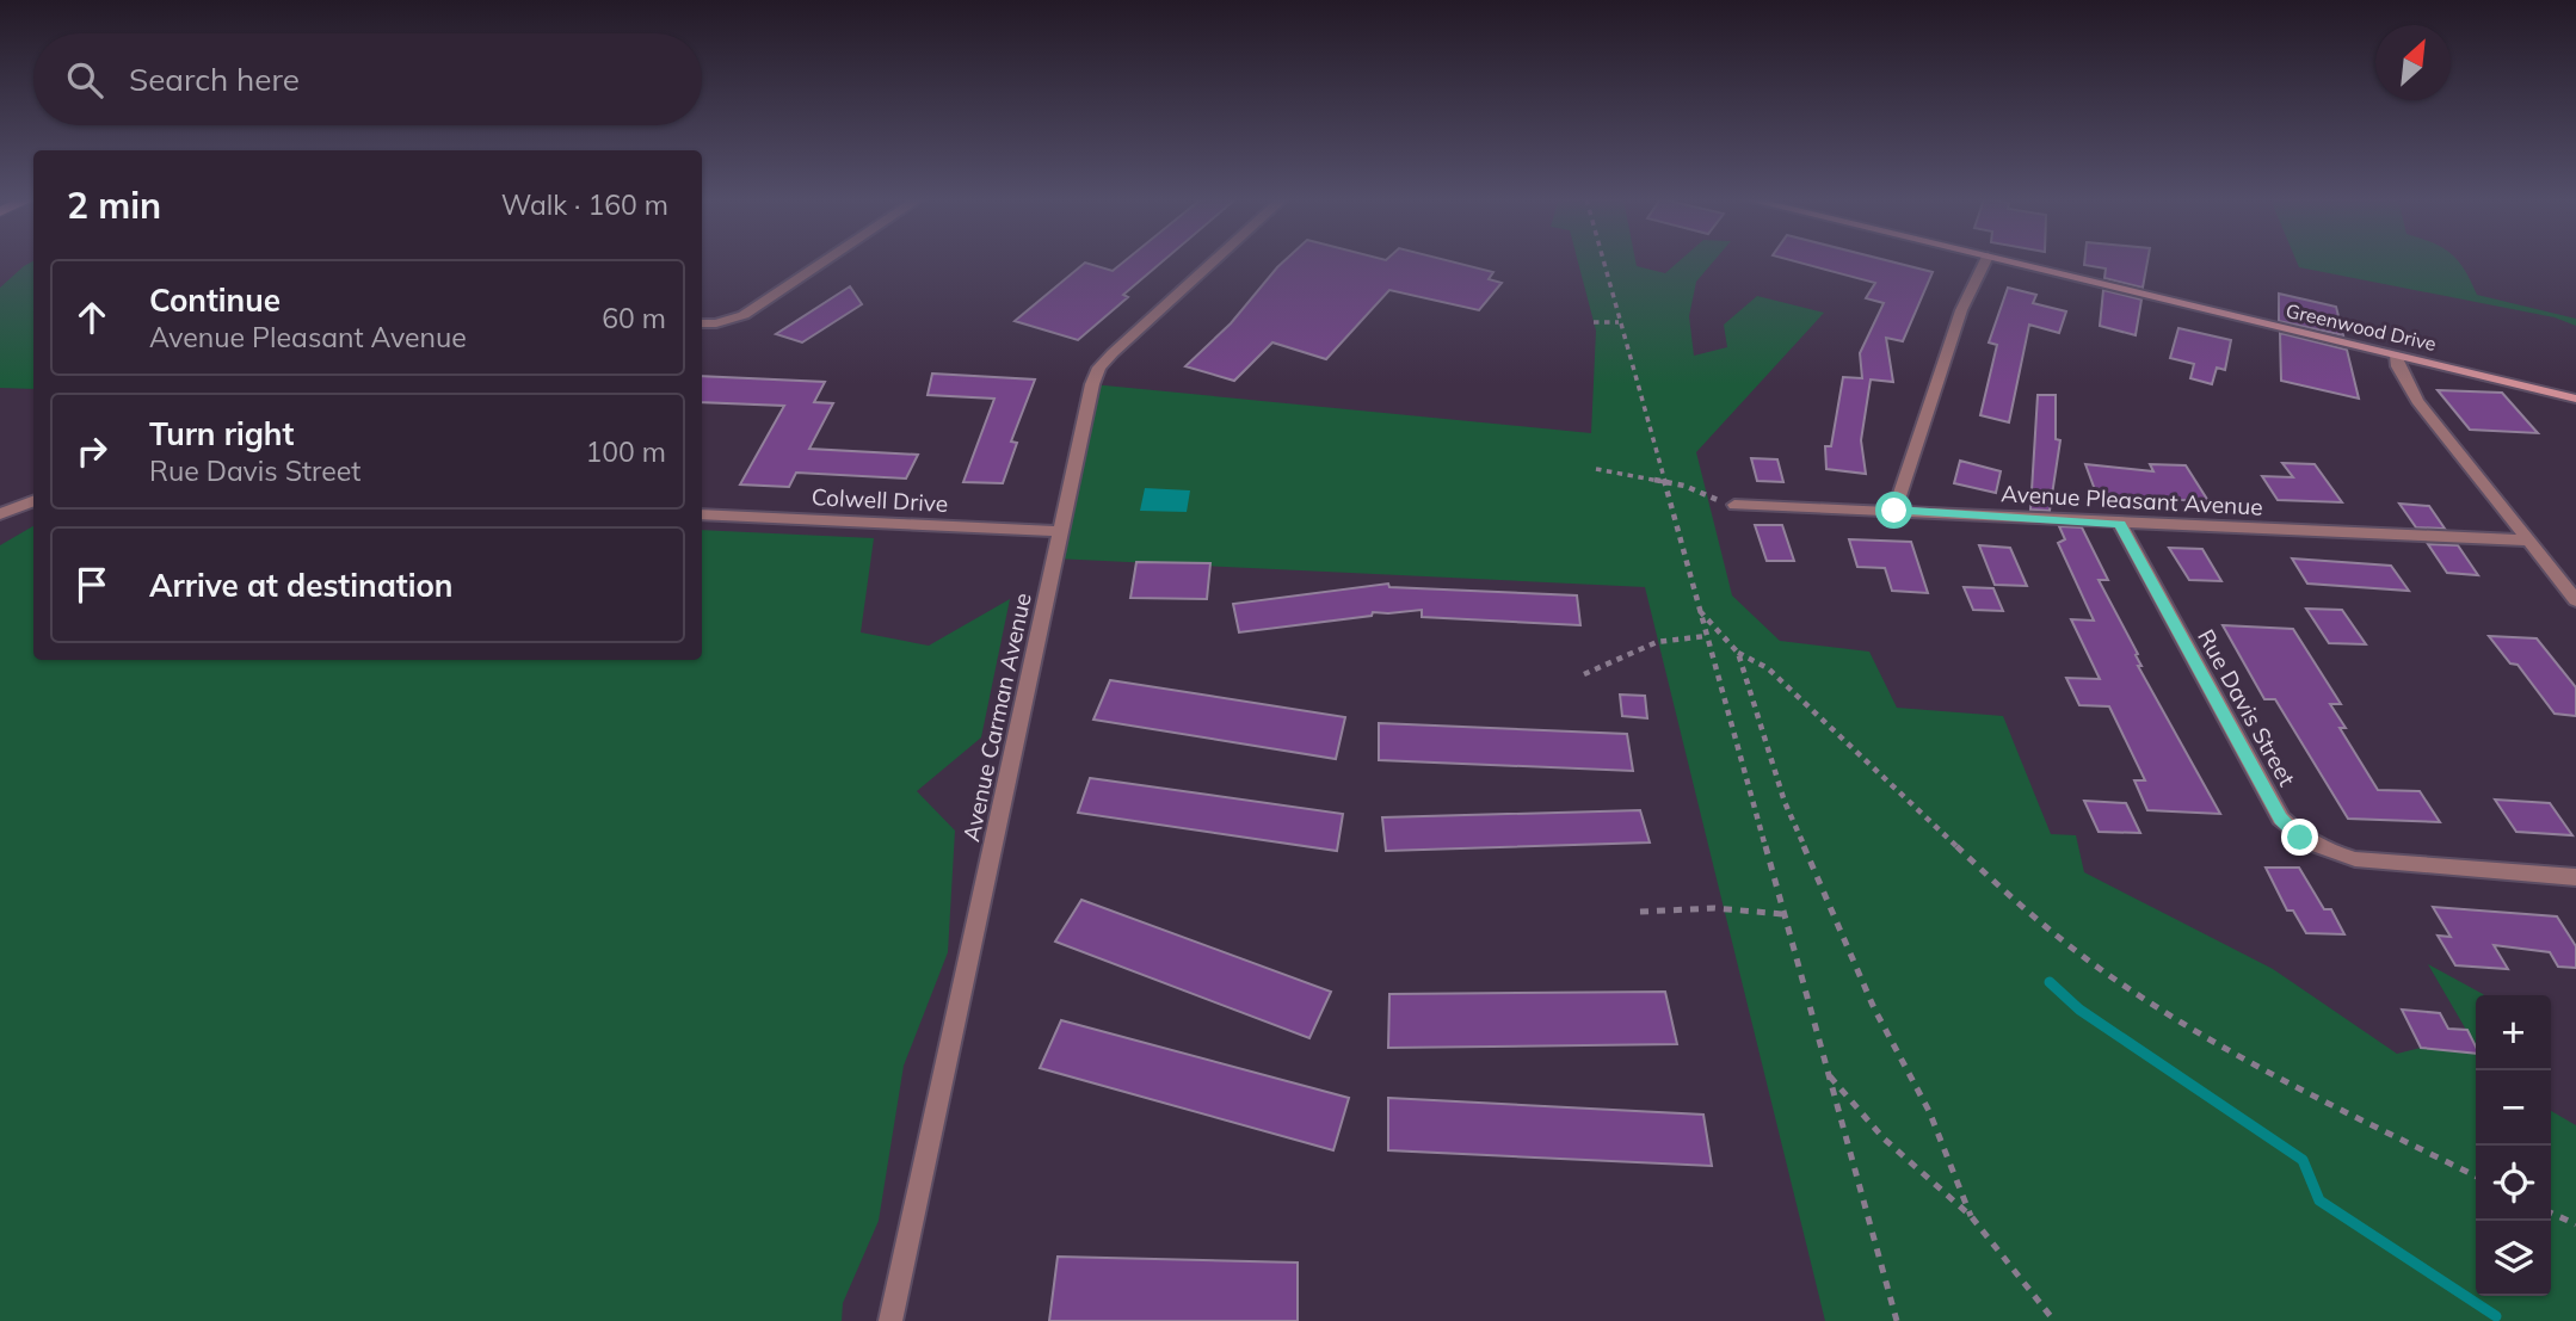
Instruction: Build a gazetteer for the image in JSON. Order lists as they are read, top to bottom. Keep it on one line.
{"streets":{"main road":["Greenwood Drive"],"street":["Colwell Drive","Avenue Pleasant Avenue","Rue Davis Street","Avenue Carman Avenue"]},"crossings":[["Colwell Drive","Avenue Carman Avenue"],["Avenue Pleasant Avenue","Rue Davis Street"]],"north":"top right","page":{"search":"Search here","heading":["2 min","Walk · 160 m"],"list":[["Continue","Avenue Pleasant Avenue","60 m"],["Turn right","Rue Davis Street","100 m"],"Arrive at destination"],"map_buttons":["+","−"]}}
